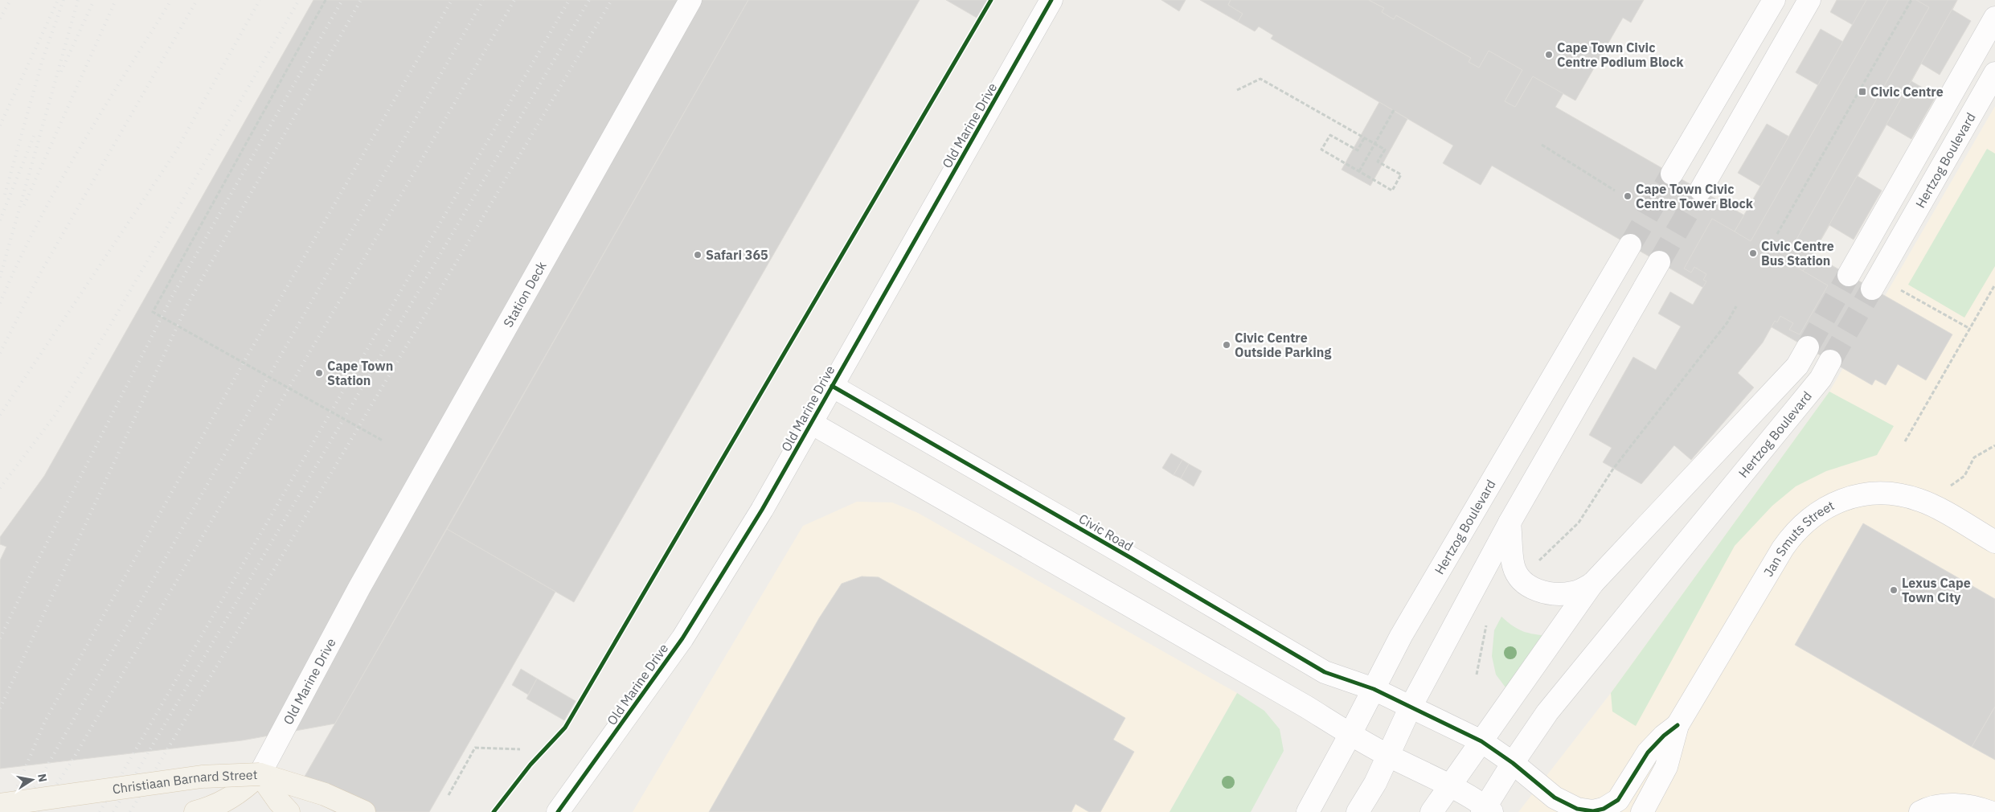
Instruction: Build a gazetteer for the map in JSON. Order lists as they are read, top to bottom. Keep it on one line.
{"streets":{"main road":["Christiaan Barnard Street"],"street":["Old Marine Drive","Hertzog Boulevard","Station Deck","Civic Road","Jan Smuts Street"]},"crossings":[["Old Marine Drive","Station Deck"],["Old Marine Drive","Civic Road"],["Old Marine Drive","Christiaan Barnard Street"],["Hertzog Boulevard","Civic Road"],["Hertzog Boulevard","Jan Smuts Street"],["Civic Road","Jan Smuts Street"]],"places":{"other":["Cape Town Civic Centre Podium Block","Cape Town Civic Centre Tower Block","Civic Centre Bus Station","Safari 365","Civic Centre Outside Parking","Cape Town Station","Lexus Cape Town City"],"transit":["Civic Centre"]},"north":"right"}
